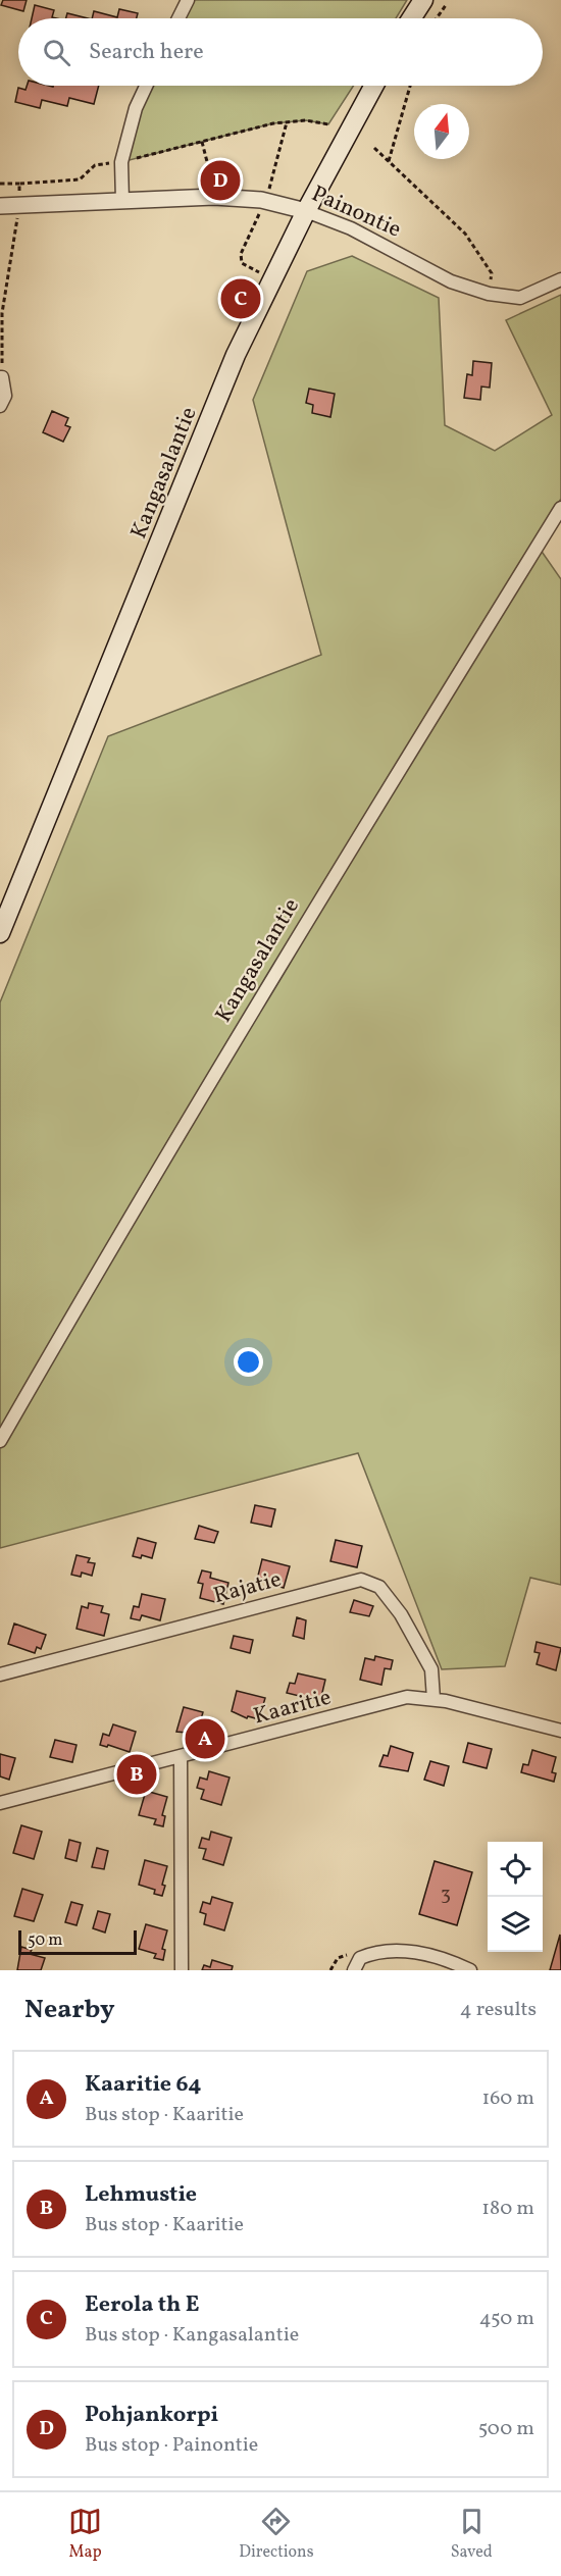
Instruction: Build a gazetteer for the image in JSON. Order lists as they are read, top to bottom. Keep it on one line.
{"streets":{"main road":["Kangasalantie"],"street":["Painontie","Rajatie","Kaaritie"]},"crossings":[["Painontie","Kangasalantie"],["Rajatie","Kaaritie"]],"house_numbers":["3"],"scale_bar":"50 m","north":"top","page":{"search":"Search here","pins":["D","C","A","B"],"scale":"50 m","heading":["Nearby","4 results"],"list":[{"mark":"A","name":"Kaaritie 64","note":"Bus stop · Kaaritie","value":"160 m"},{"mark":"B","name":"Lehmustie","note":"Bus stop · Kaaritie","value":"180 m"},{"mark":"C","name":"Eerola th E","note":"Bus stop · Kangasalantie","value":"450 m"},{"mark":"D","name":"Pohjankorpi","note":"Bus stop · Painontie","value":"500 m"}],"nav":["Map","Directions","Saved"]}}
